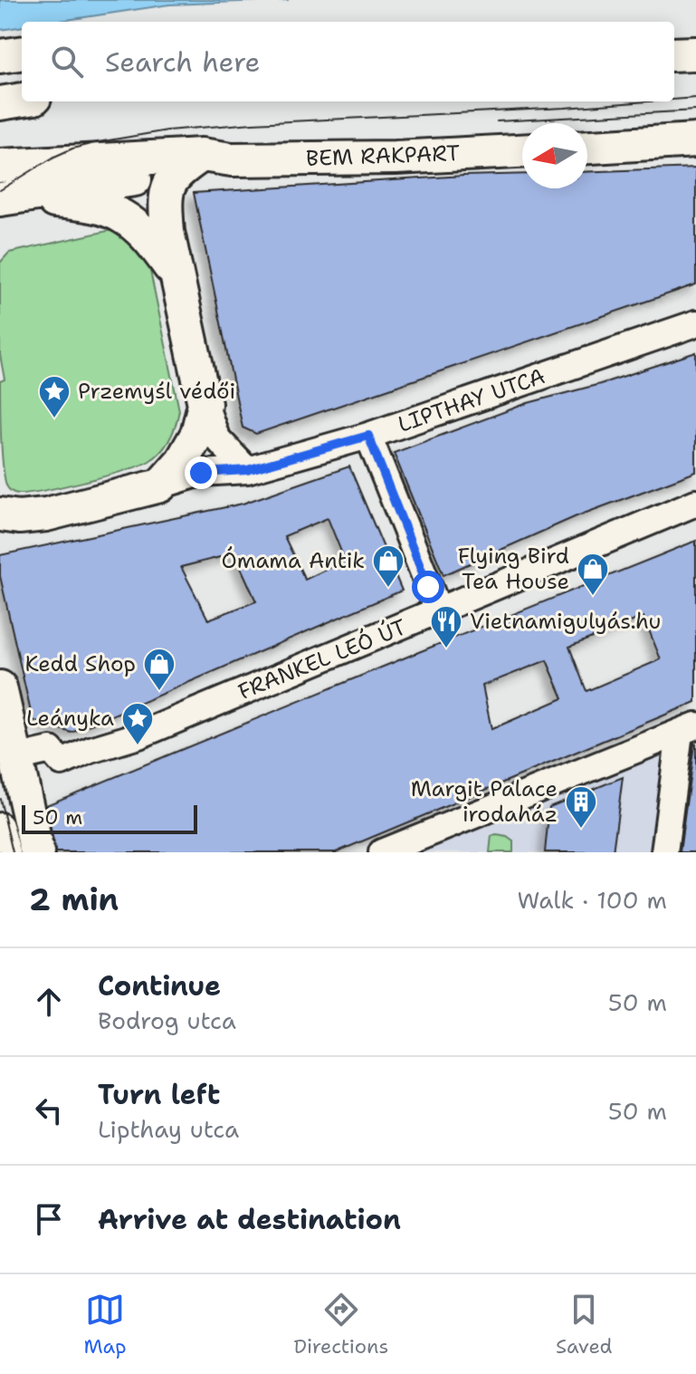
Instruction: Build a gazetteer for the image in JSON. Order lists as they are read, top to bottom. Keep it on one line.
{"streets":{"main road":["BEM RAKPART"],"street":["LIPTHAY UTCA","FRANKEL LEÓ ÚT"]},"places":{"place":["Przemyśl védői","Leányka"],"shop":["Ómama Antik","Flying Bird Tea House","Kedd Shop"],"restaurant":["Vietnamigulyás.hu"],"building":["Margit Palace irodaház"]},"scale_bar":"50 m","north":"left","page":{"search":"Search here","scale":"50 m","heading":["2 min","Walk · 100 m"],"list":[["Continue","Bodrog utca","50 m"],["Turn left","Lipthay utca","50 m"],"Arrive at destination"],"nav":["Map","Directions","Saved"]}}
